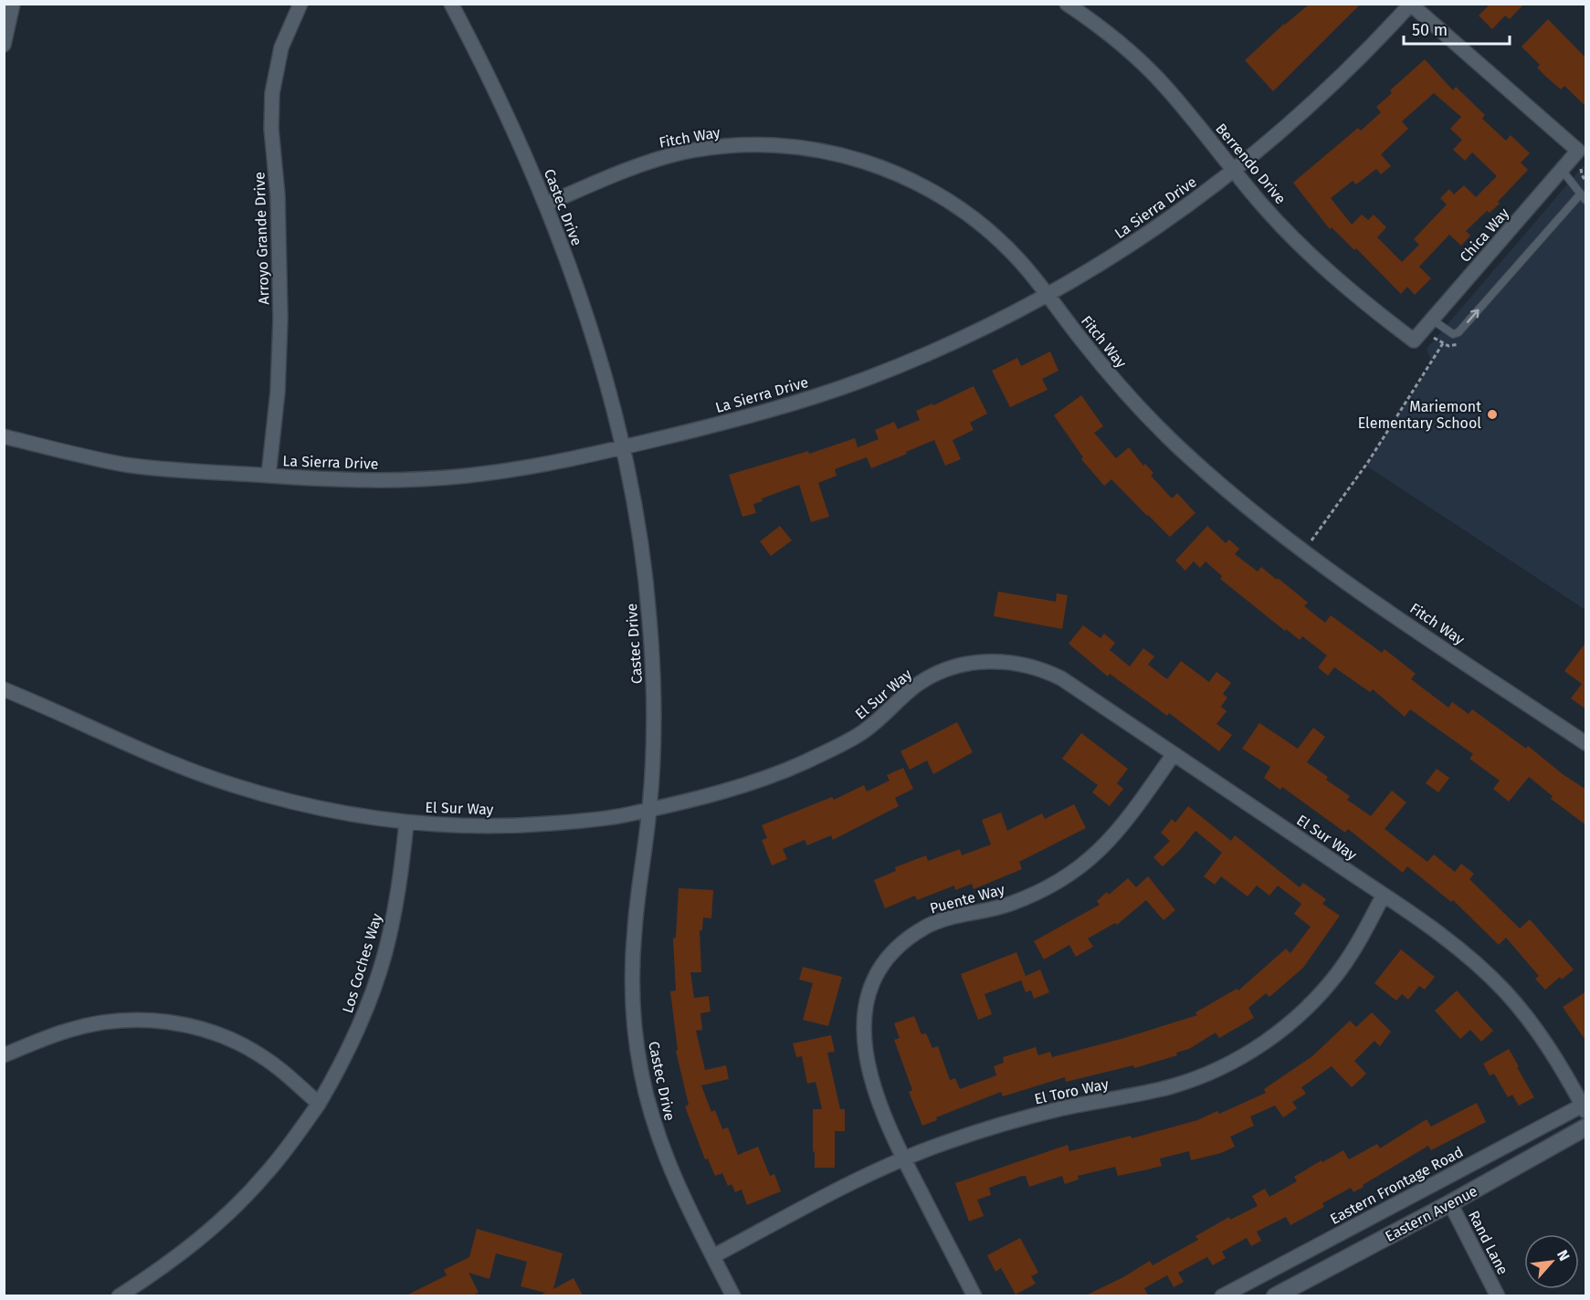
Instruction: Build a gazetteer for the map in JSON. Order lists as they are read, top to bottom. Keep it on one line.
{"streets":{"main road":["Eastern Avenue"],"street":["Fitch Way","Berrendo Drive","Castec Drive","La Sierra Drive","Chica Way","Arroyo Grande Drive","El Sur Way","Puente Way","Los Coches Way","El Toro Way","Eastern Frontage Road","Rand Lane"]},"crossings":[["Fitch Way","Castec Drive"],["Fitch Way","La Sierra Drive"],["Berrendo Drive","La Sierra Drive"],["Berrendo Drive","Chica Way"],["Castec Drive","La Sierra Drive"],["Castec Drive","El Sur Way"],["Castec Drive","El Toro Way"],["La Sierra Drive","Chica Way"],["La Sierra Drive","Arroyo Grande Drive"],["El Sur Way","Puente Way"],["El Sur Way","Los Coches Way"],["El Sur Way","El Toro Way"],["El Sur Way","Eastern Frontage Road"],["Puente Way","El Toro Way"],["Eastern Avenue","Rand Lane"]],"places":["Mariemont Elementary School"],"scale_bar":"50 m","north":"top right"}
